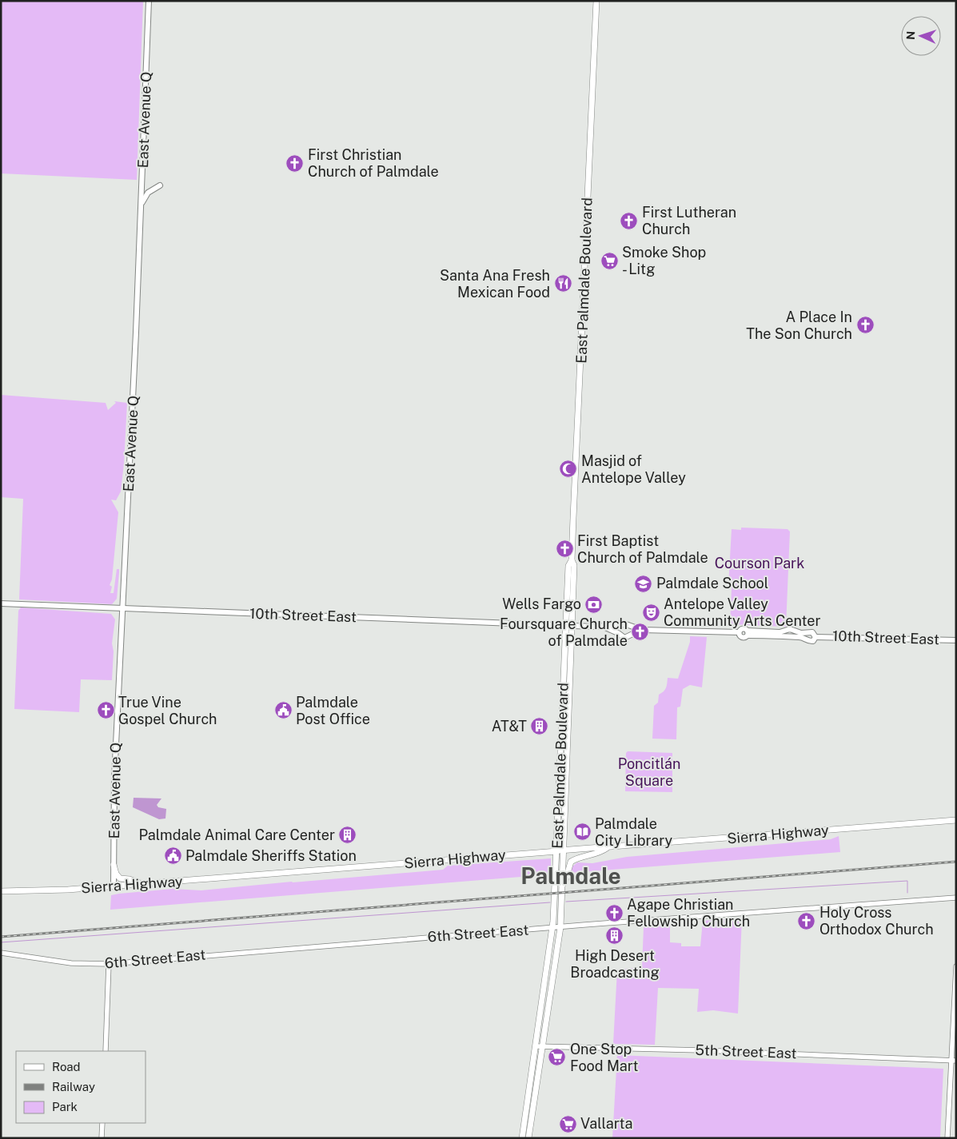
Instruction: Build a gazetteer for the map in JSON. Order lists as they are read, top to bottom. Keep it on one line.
{"streets":{"main road":["East Avenue Q","East Palmdale Boulevard","10th Street East","Sierra Highway"],"street":["6th Street East","5th Street East"]},"crossings":[["East Avenue Q","10th Street East"],["East Avenue Q","Sierra Highway"],["East Palmdale Boulevard","10th Street East"],["East Palmdale Boulevard","Sierra Highway"],["East Palmdale Boulevard","6th Street East"],["East Palmdale Boulevard","5th Street East"]],"districts":["Palmdale"],"parks":["Courson Park","Poncitlán Square"],"places":{"church":["First Christian Church of Palmdale","First Lutheran Church","A Place In The Son Church","First Baptist Church of Palmdale","Foursquare Church of Palmdale","True Vine Gospel Church","Agape Christian Fellowship Church","Holy Cross Orthodox Church"],"supermarket":["Smoke Shop - Litg","One Stop Food Mart","Vallarta"],"restaurant":["Santa Ana Fresh Mexican Food"],"mosque":["Masjid of Antelope Valley"],"school or university":["Palmdale School"],"bank":["Wells Fargo"],"theatre":["Antelope Valley Community Arts Center"],"public building":["Palmdale Post Office","Palmdale Sheriffs Station"],"building":["AT&T","Palmdale Animal Care Center","High Desert Broadcasting"],"library":["Palmdale City Library"]},"legend":["Road","Railway","Park"],"north":"left"}
